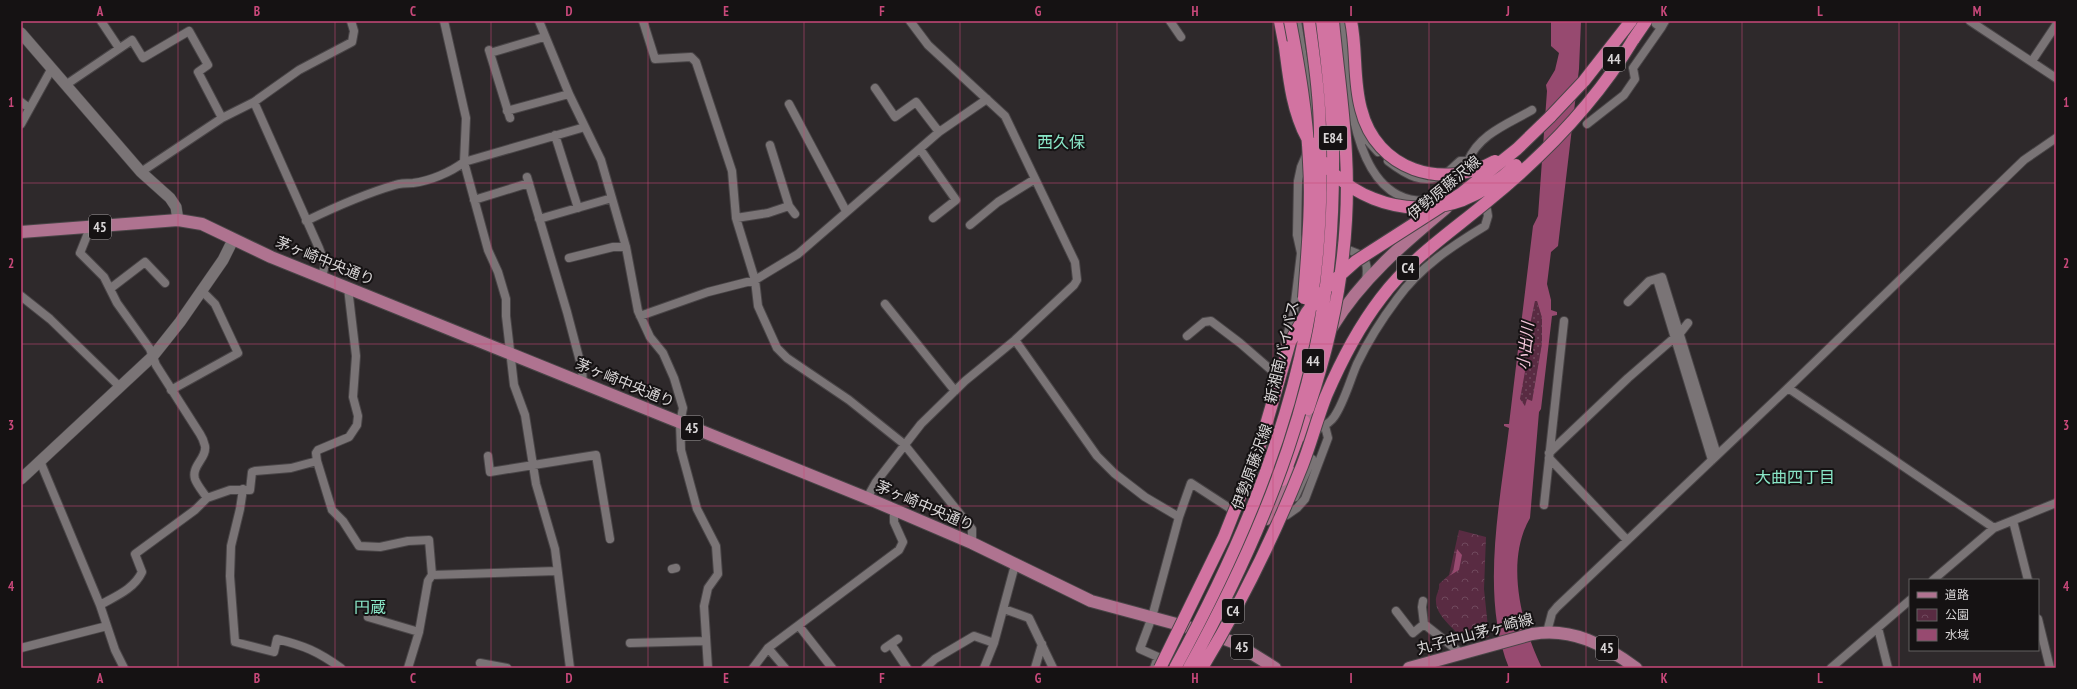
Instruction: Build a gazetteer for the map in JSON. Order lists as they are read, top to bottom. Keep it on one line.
{"streets":{"highway":["E84","C4","新湘南バイパス"],"main road":["44","伊勢原藤沢線","45","茅ヶ崎中央通り","丸子中山茅ヶ崎線"]},"crossings":[["44","伊勢原藤沢線"],["44","C4"],["伊勢原藤沢線","45"],["伊勢原藤沢線","茅ヶ崎中央通り"],["伊勢原藤沢線","C4"],["伊勢原藤沢線","新湘南バイパス"],["45","茅ヶ崎中央通り"]],"districts":["西久保","大曲四丁目","円蔵"],"water":["小出川"],"legend":["道路","公園","水域"],"grid":{"columns":["A","B","C","D","E","F","G","H","I","J","K","L","M"],"rows":["1","2","3","4"]}}
